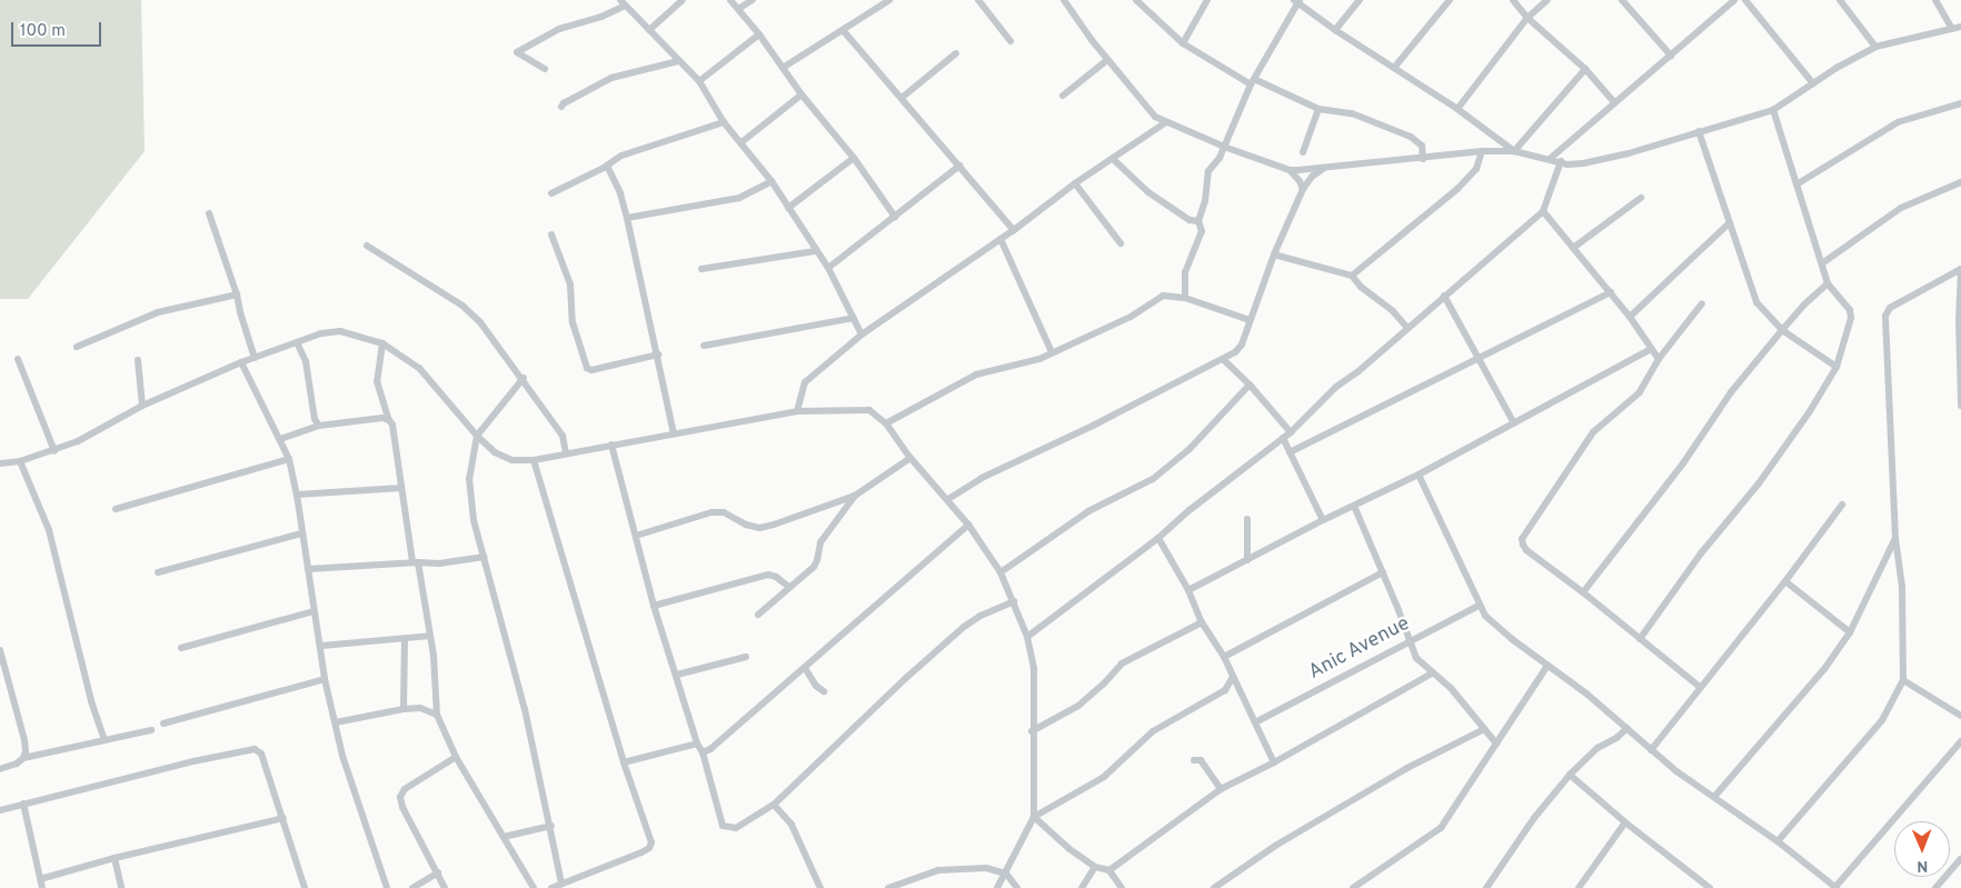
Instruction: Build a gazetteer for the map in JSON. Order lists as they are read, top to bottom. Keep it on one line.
{"streets":{"street":["Anic Avenue"]},"scale_bar":"100 m","north":"bottom"}
